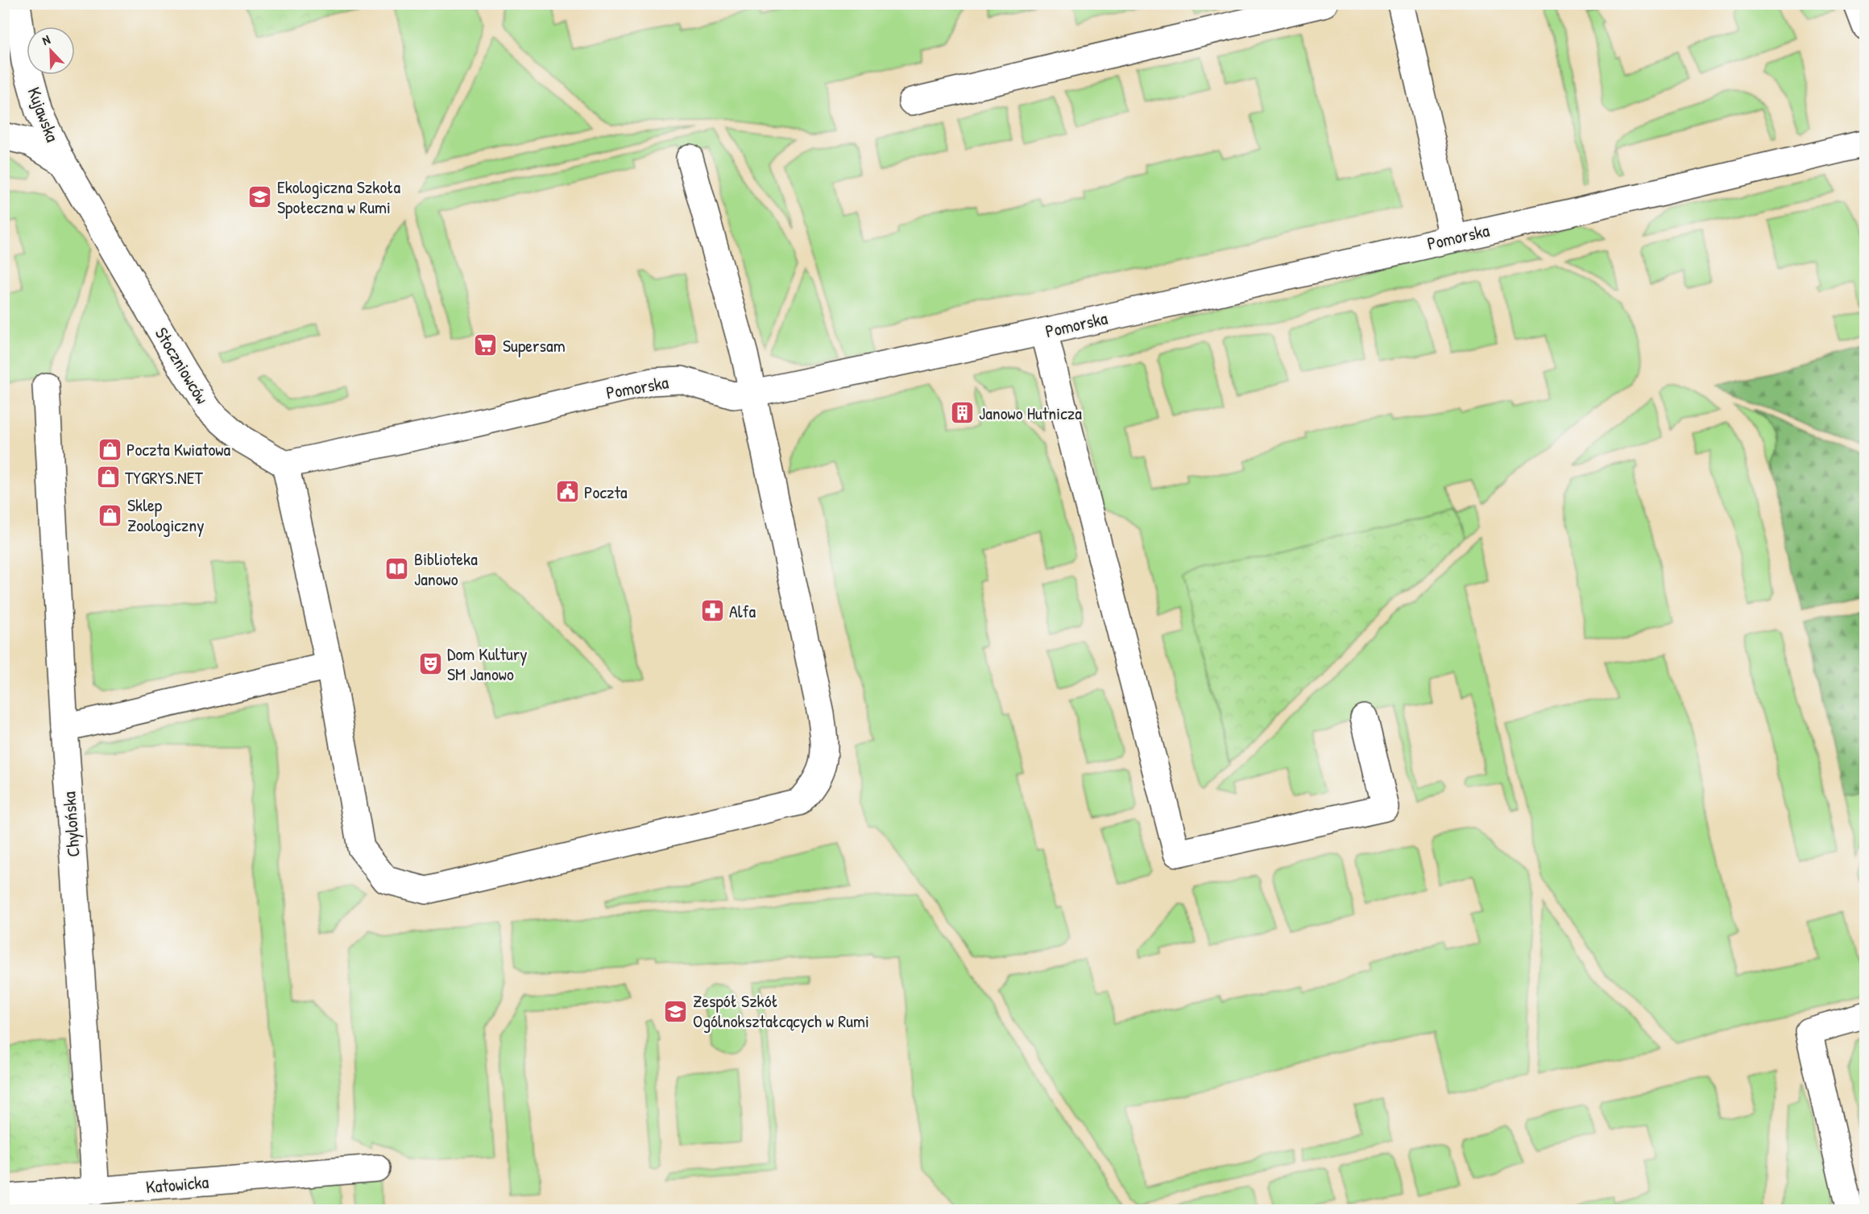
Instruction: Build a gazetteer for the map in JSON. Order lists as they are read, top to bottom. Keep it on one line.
{"streets":{"street":["Kujawska","Pomorska","Stoczniowców","Chylońska","Katowicka"]},"crossings":[["Kujawska","Stoczniowców"],["Pomorska","Stoczniowców"],["Chylońska","Katowicka"]],"places":{"school or university":["Ekologiczna Szkoła Społeczna w Rumi","Zespół Szkół Ogólnokształcących w Rumi"],"supermarket":["Supersam"],"building":["Janowo Hutnicza"],"shop":["Poczta Kwiatowa","TYGRYS.NET","Sklep Zoologiczny"],"public building":["Poczta"],"library":["Biblioteka Janowo"],"pharmacy":["Alfa"],"theatre":["Dom Kultury SM Janowo"]},"north":"top left"}
